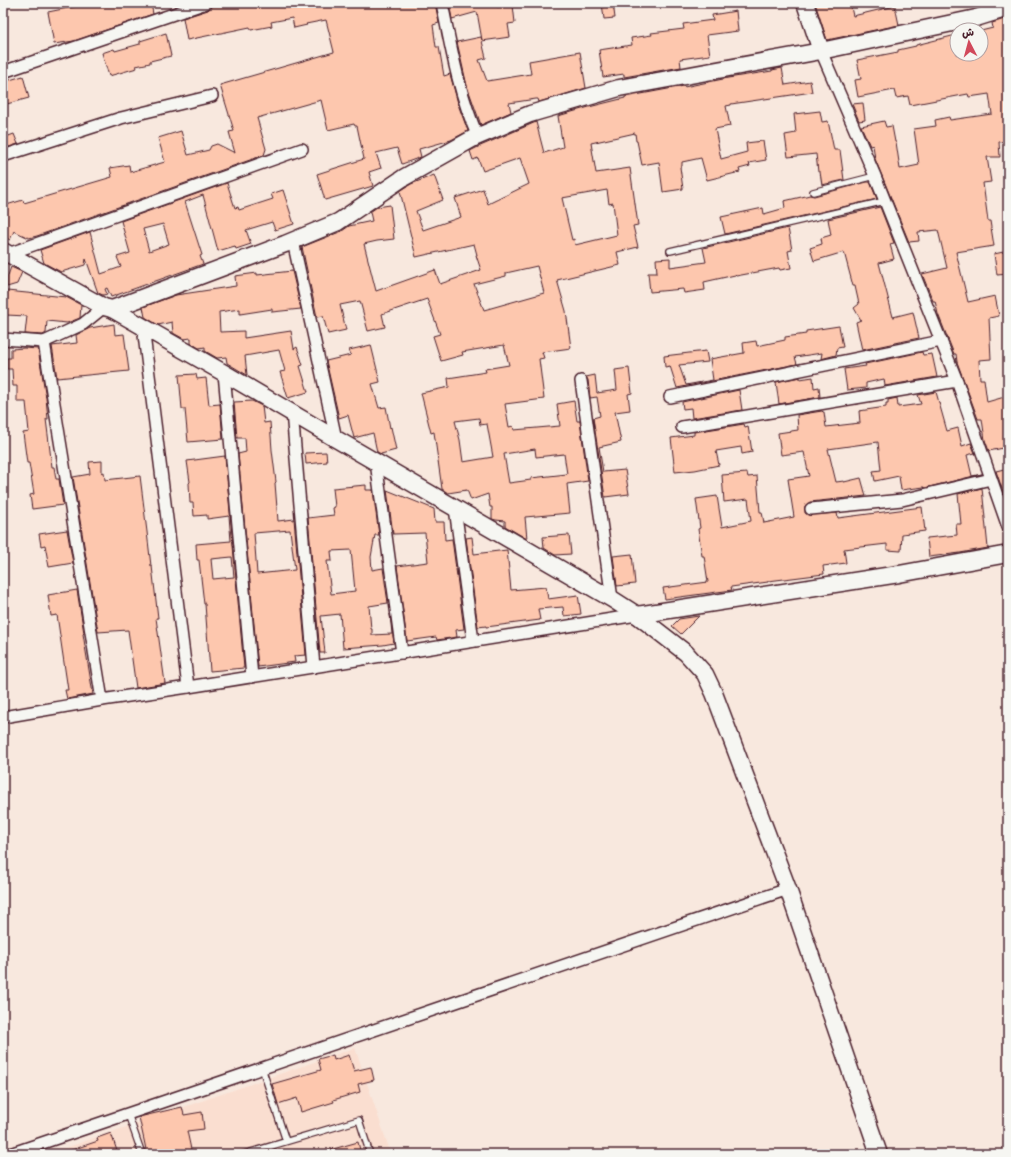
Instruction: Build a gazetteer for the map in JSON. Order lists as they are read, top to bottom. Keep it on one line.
{"north":"top"}
